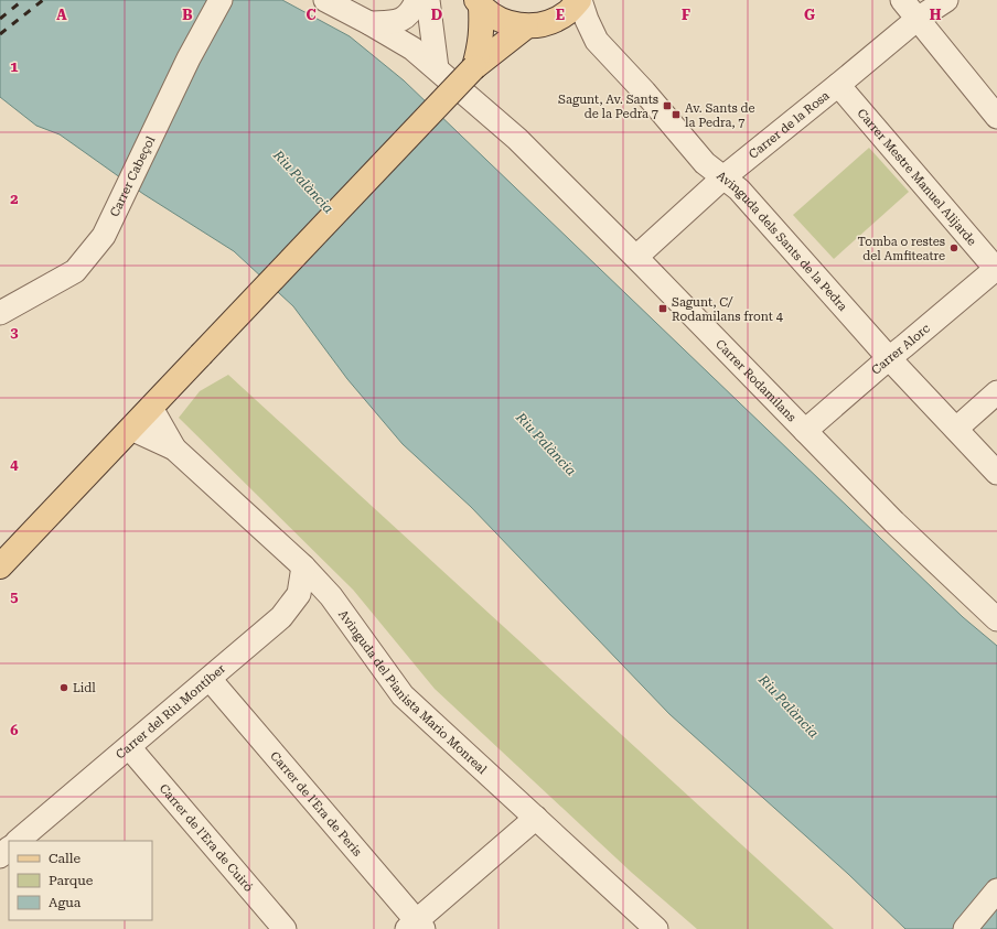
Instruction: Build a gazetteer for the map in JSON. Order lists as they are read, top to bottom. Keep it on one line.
{"streets":{"street":["Carrer de la Rosa","Carrer Cabeçol","Carrer Mestre Manuel Alijarde","Avinguda dels Sants de la Pedra","Carrer Alorc","Carrer Rodamilans","Avinguda del Pianista Mario Monreal","Carrer del Riu Montíber","Carrer de l'Era de Peris","Carrer de l'Era de Cuiró"]},"crossings":[["Carrer de la Rosa","Carrer Mestre Manuel Alijarde"],["Carrer de la Rosa","Avinguda dels Sants de la Pedra"],["Carrer de la Rosa","Carrer Rodamilans"],["Carrer Mestre Manuel Alijarde","Carrer Alorc"],["Avinguda dels Sants de la Pedra","Carrer Alorc"],["Carrer Alorc","Carrer Rodamilans"],["Avinguda del Pianista Mario Monreal","Carrer del Riu Montíber"],["Carrer del Riu Montíber","Carrer de l'Era de Peris"],["Carrer del Riu Montíber","Carrer de l'Era de Cuiró"]],"water":["Riu Palància"],"places":{"transit":["Sagunt, Av. Sants de la Pedra 7","Av. Sants de la Pedra, 7","Sagunt, C/ Rodamilans front 4"],"other":["Tomba o restes del Amfiteatre","Lidl"]},"legend":["Calle","Parque","Agua"],"grid":{"columns":["A","B","C","D","E","F","G","H"],"rows":["1","2","3","4","5","6"]}}
